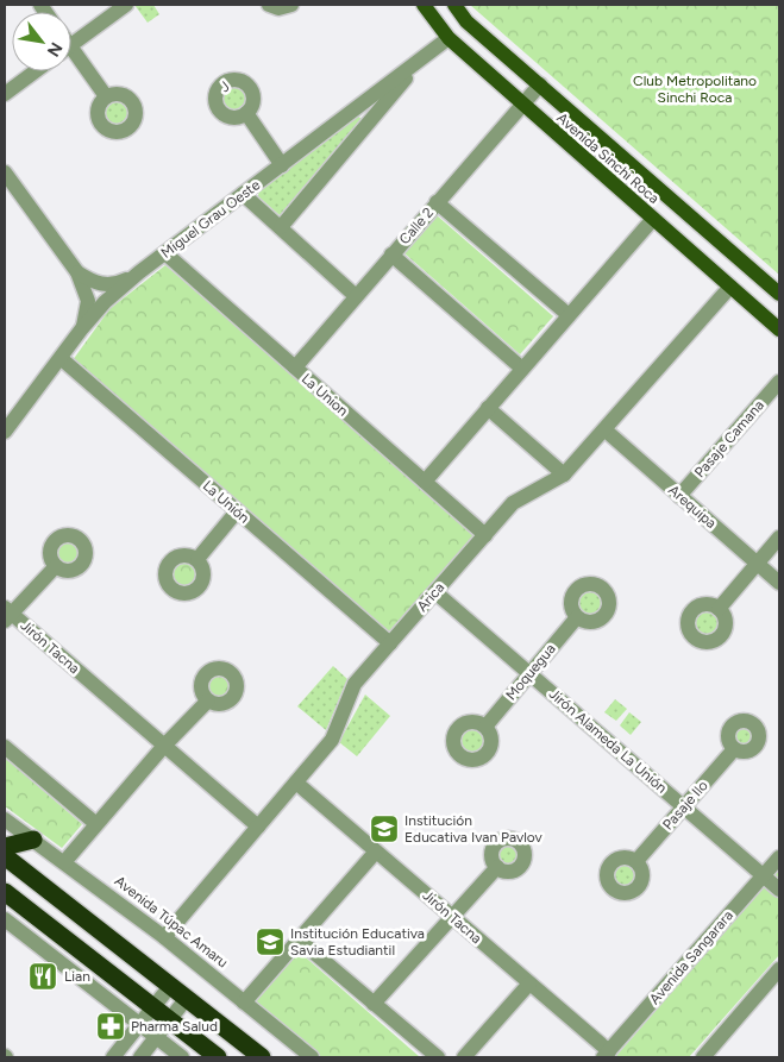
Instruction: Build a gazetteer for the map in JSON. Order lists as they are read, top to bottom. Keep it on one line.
{"streets":{"main road":["Avenida Sinchi Roca"],"street":["Miguel Grau Oeste","Calle 2","La Union","Pasaje Camana","La Unión","Arequipa","Arica","Jirón Tacna","Moquegua","Jirón Alameda La Unión","Pasaje Ilo","Avenida Túpac Amaru","Avenida Sangarara"]},"crossings":[["Avenida Sinchi Roca","Miguel Grau Oeste"],["Avenida Sinchi Roca","Calle 2"],["Avenida Sinchi Roca","Arica"],["Miguel Grau Oeste","La Union"],["Miguel Grau Oeste","La Unión"],["Calle 2","La Union"],["La Union","Arica"],["Pasaje Camana","Arequipa"],["La Unión","Arica"],["Arequipa","Arica"],["Arica","Jirón Tacna"],["Arica","Jirón Alameda La Unión"],["Arica","Avenida Túpac Amaru"],["Jirón Tacna","Avenida Sangarara"],["Moquegua","Jirón Alameda La Unión"],["Jirón Alameda La Unión","Pasaje Ilo"],["Jirón Alameda La Unión","Avenida Sangarara"]],"parks":["Club Metropolitano Sinchi Roca"],"places":{"school or university":["Institución Educativa Ivan Pavlov","Institución Educativa Savia Estudiantil"],"restaurant":["Lian"],"pharmacy":["Pharma Salud"]},"north":"bottom right"}
